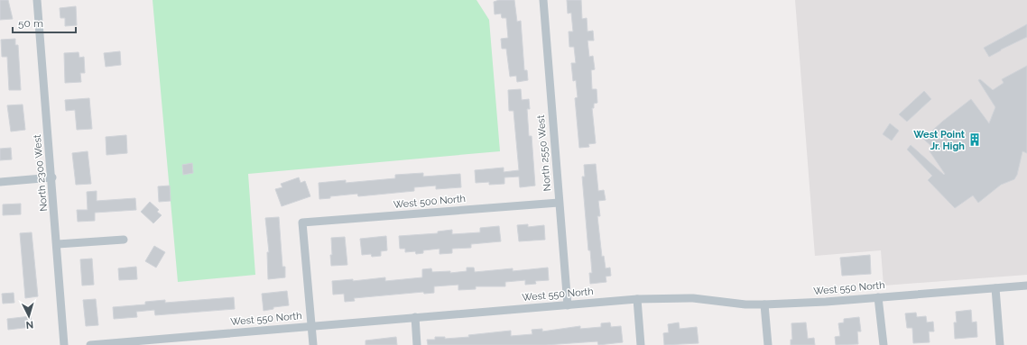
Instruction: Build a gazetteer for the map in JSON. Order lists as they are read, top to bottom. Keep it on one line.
{"streets":{"street":["North 2550 West","North 2300 West","West 500 North","West 550 North"]},"crossings":[["North 2550 West","West 500 North"],["North 2550 West","West 550 North"],["West 500 North","West 550 North"]],"places":{"building":["West Point Jr. High"]},"scale_bar":"50 m","north":"bottom"}
